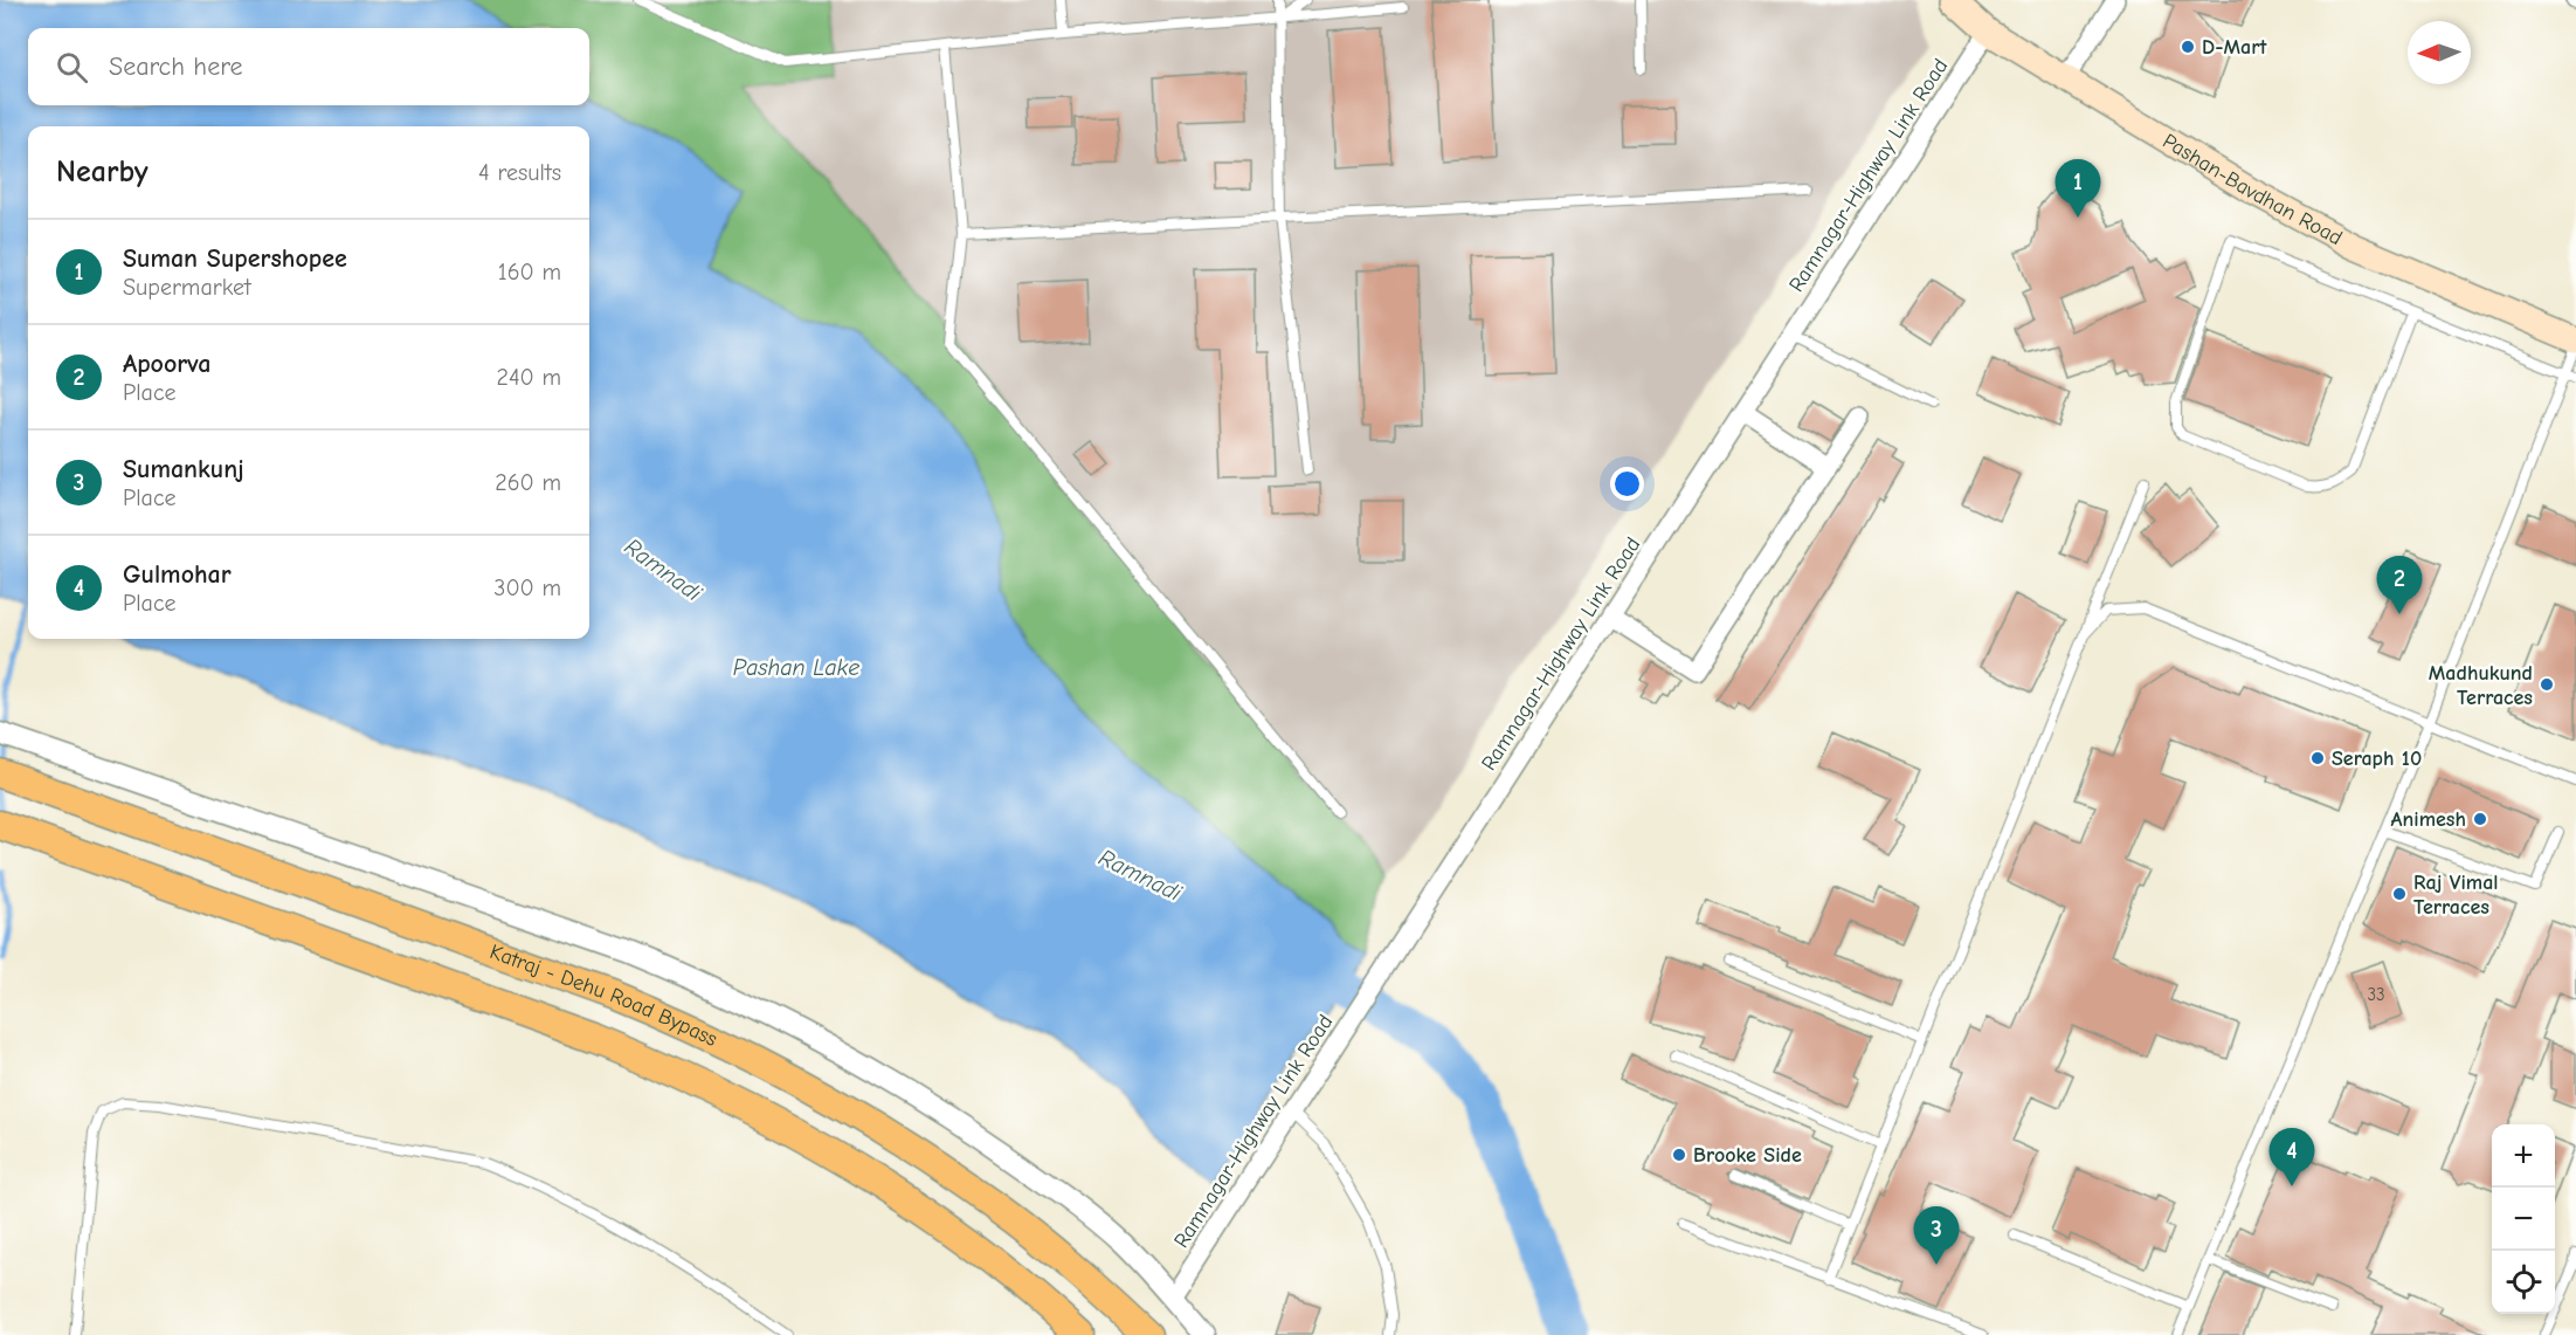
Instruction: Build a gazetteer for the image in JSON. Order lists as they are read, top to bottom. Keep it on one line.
{"streets":{"highway":["Katraj - Dehu Road Bypass"],"main road":["Pashan-Bavdhan Road"],"street":["Ramnagar-Highway Link Road"]},"crossings":[["Ramnagar-Highway Link Road","Pashan-Bavdhan Road"]],"water":["Ramnadi","Pashan Lake"],"places":["D-Mart","Madhukund Terraces","Seraph 10","Animesh","Raj Vimal Terraces","Brooke Side"],"house_numbers":["33"],"north":"left","page":{"search":"Search here","heading":["Nearby","4 results"],"pins":["1","2","4","3"],"list":[{"mark":"1","name":"Suman Supershopee","note":"Supermarket","value":"160 m"},{"mark":"2","name":"Apoorva","note":"Place","value":"240 m"},{"mark":"3","name":"Sumankunj","note":"Place","value":"260 m"},{"mark":"4","name":"Gulmohar","note":"Place","value":"300 m"}],"map_buttons":["+","−"]}}
